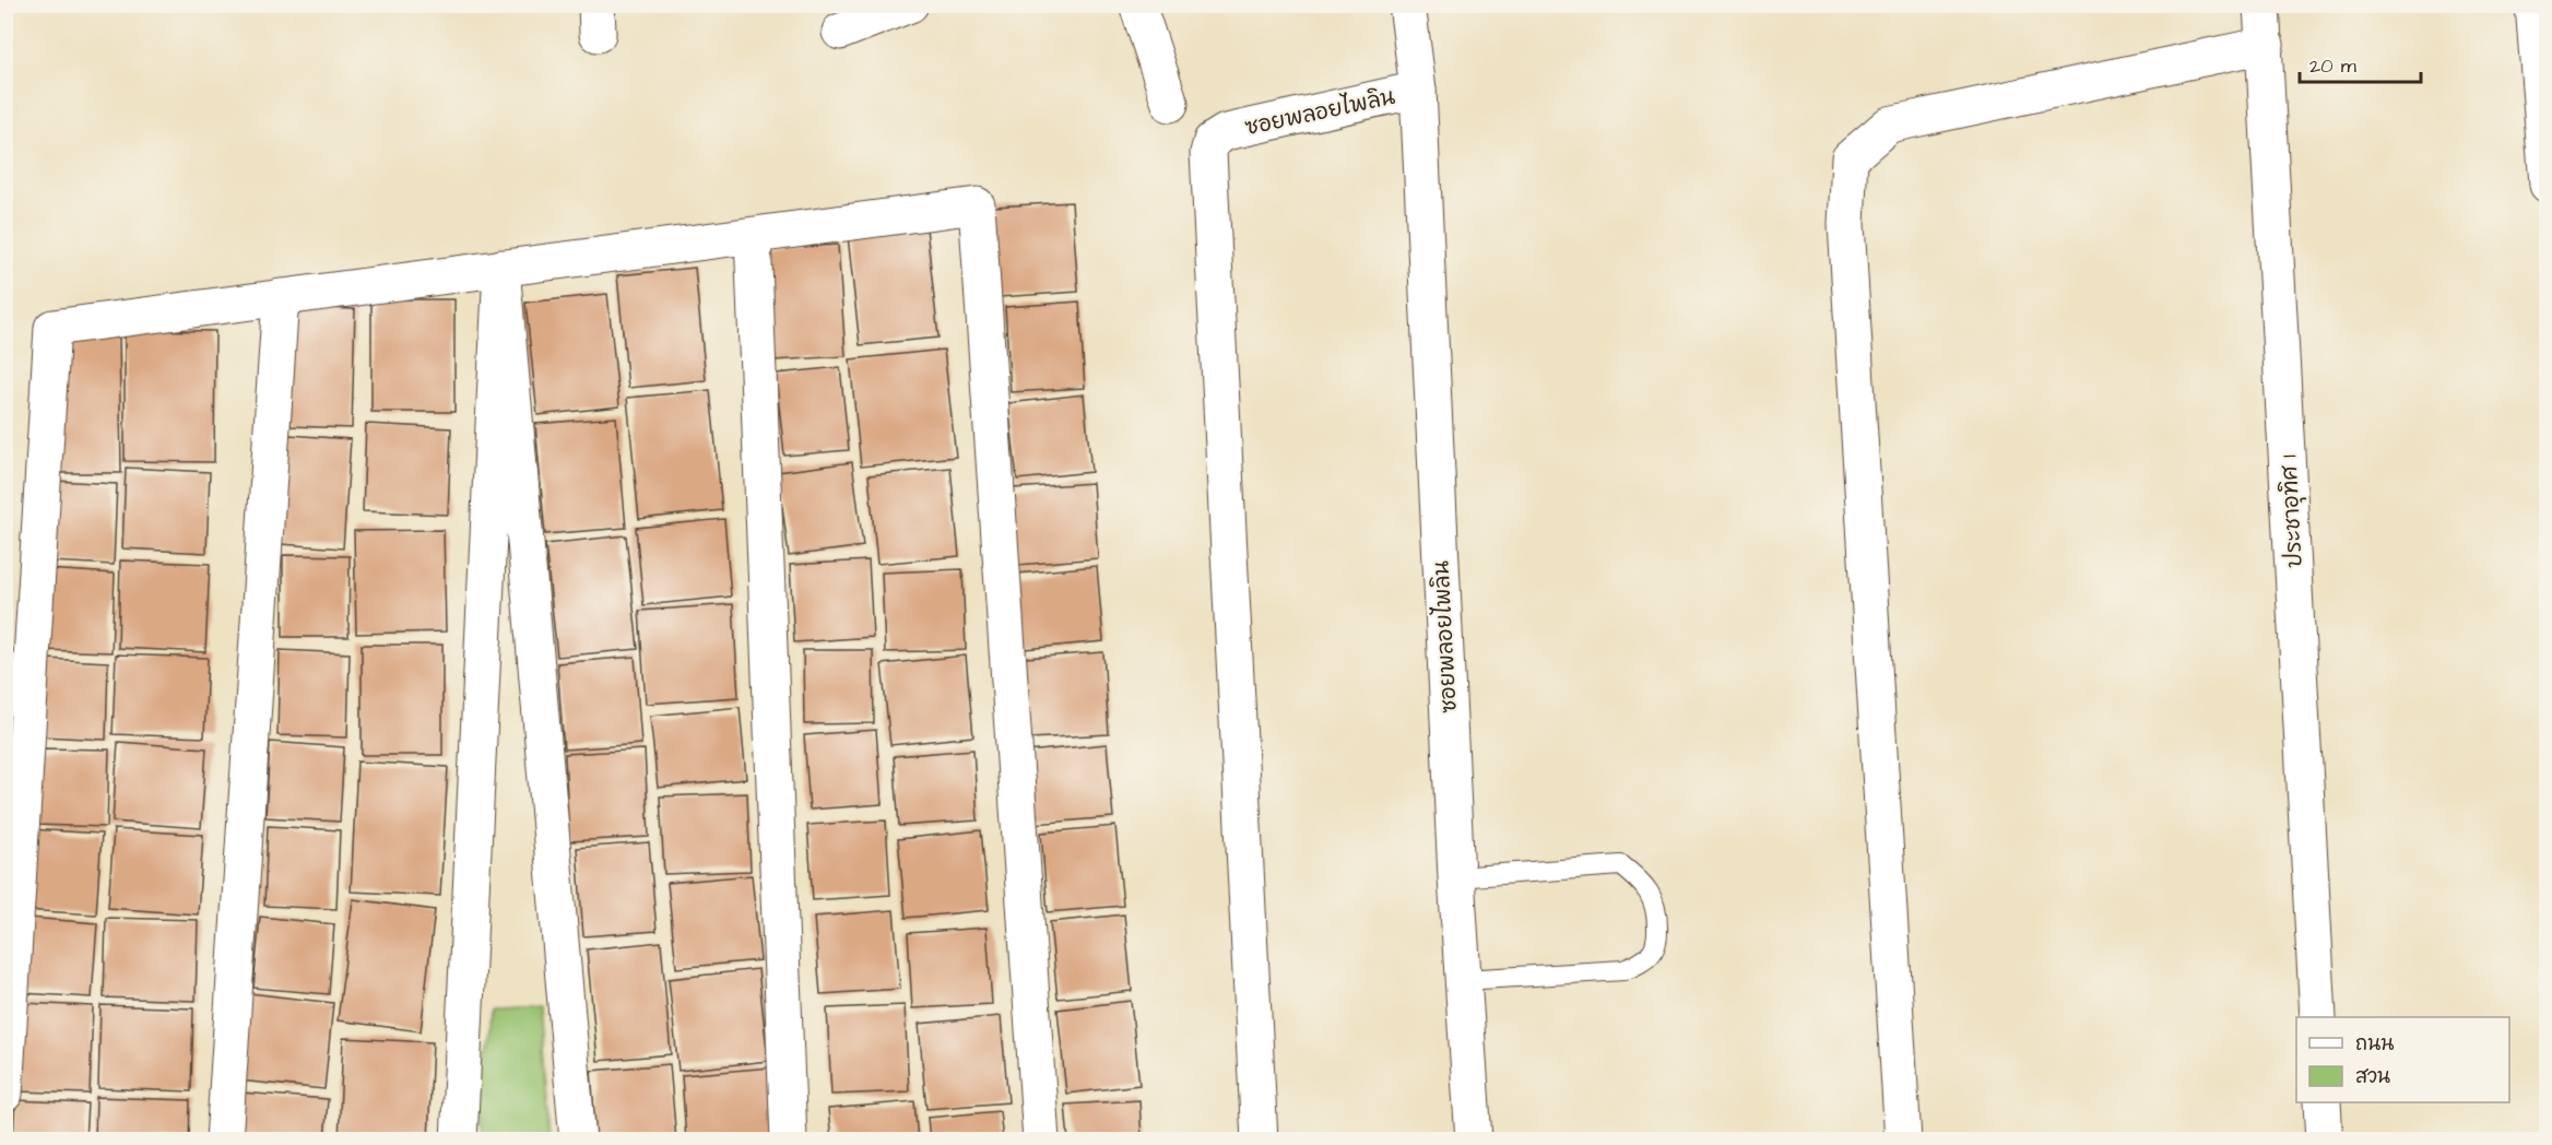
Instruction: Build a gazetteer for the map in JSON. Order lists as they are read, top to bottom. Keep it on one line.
{"streets":{"street":["ซอยพลอยไพลิน","ประชาอุทิศ 1"]},"legend":["ถนน","สวน"],"scale_bar":"20 m"}
